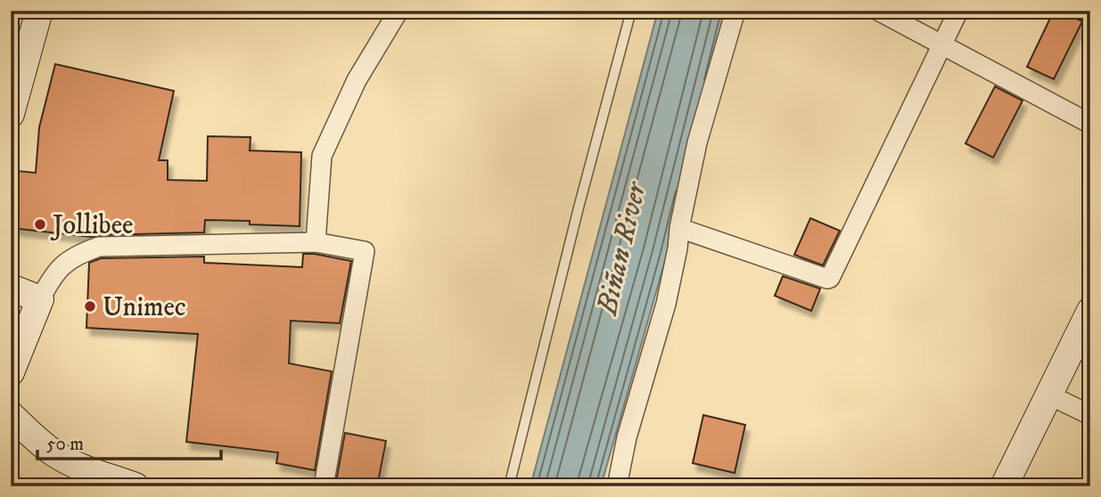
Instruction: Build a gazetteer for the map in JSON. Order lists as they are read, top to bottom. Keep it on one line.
{"water":["Biñan River"],"places":["Jollibee","Unimec"],"scale_bar":"50 m"}
